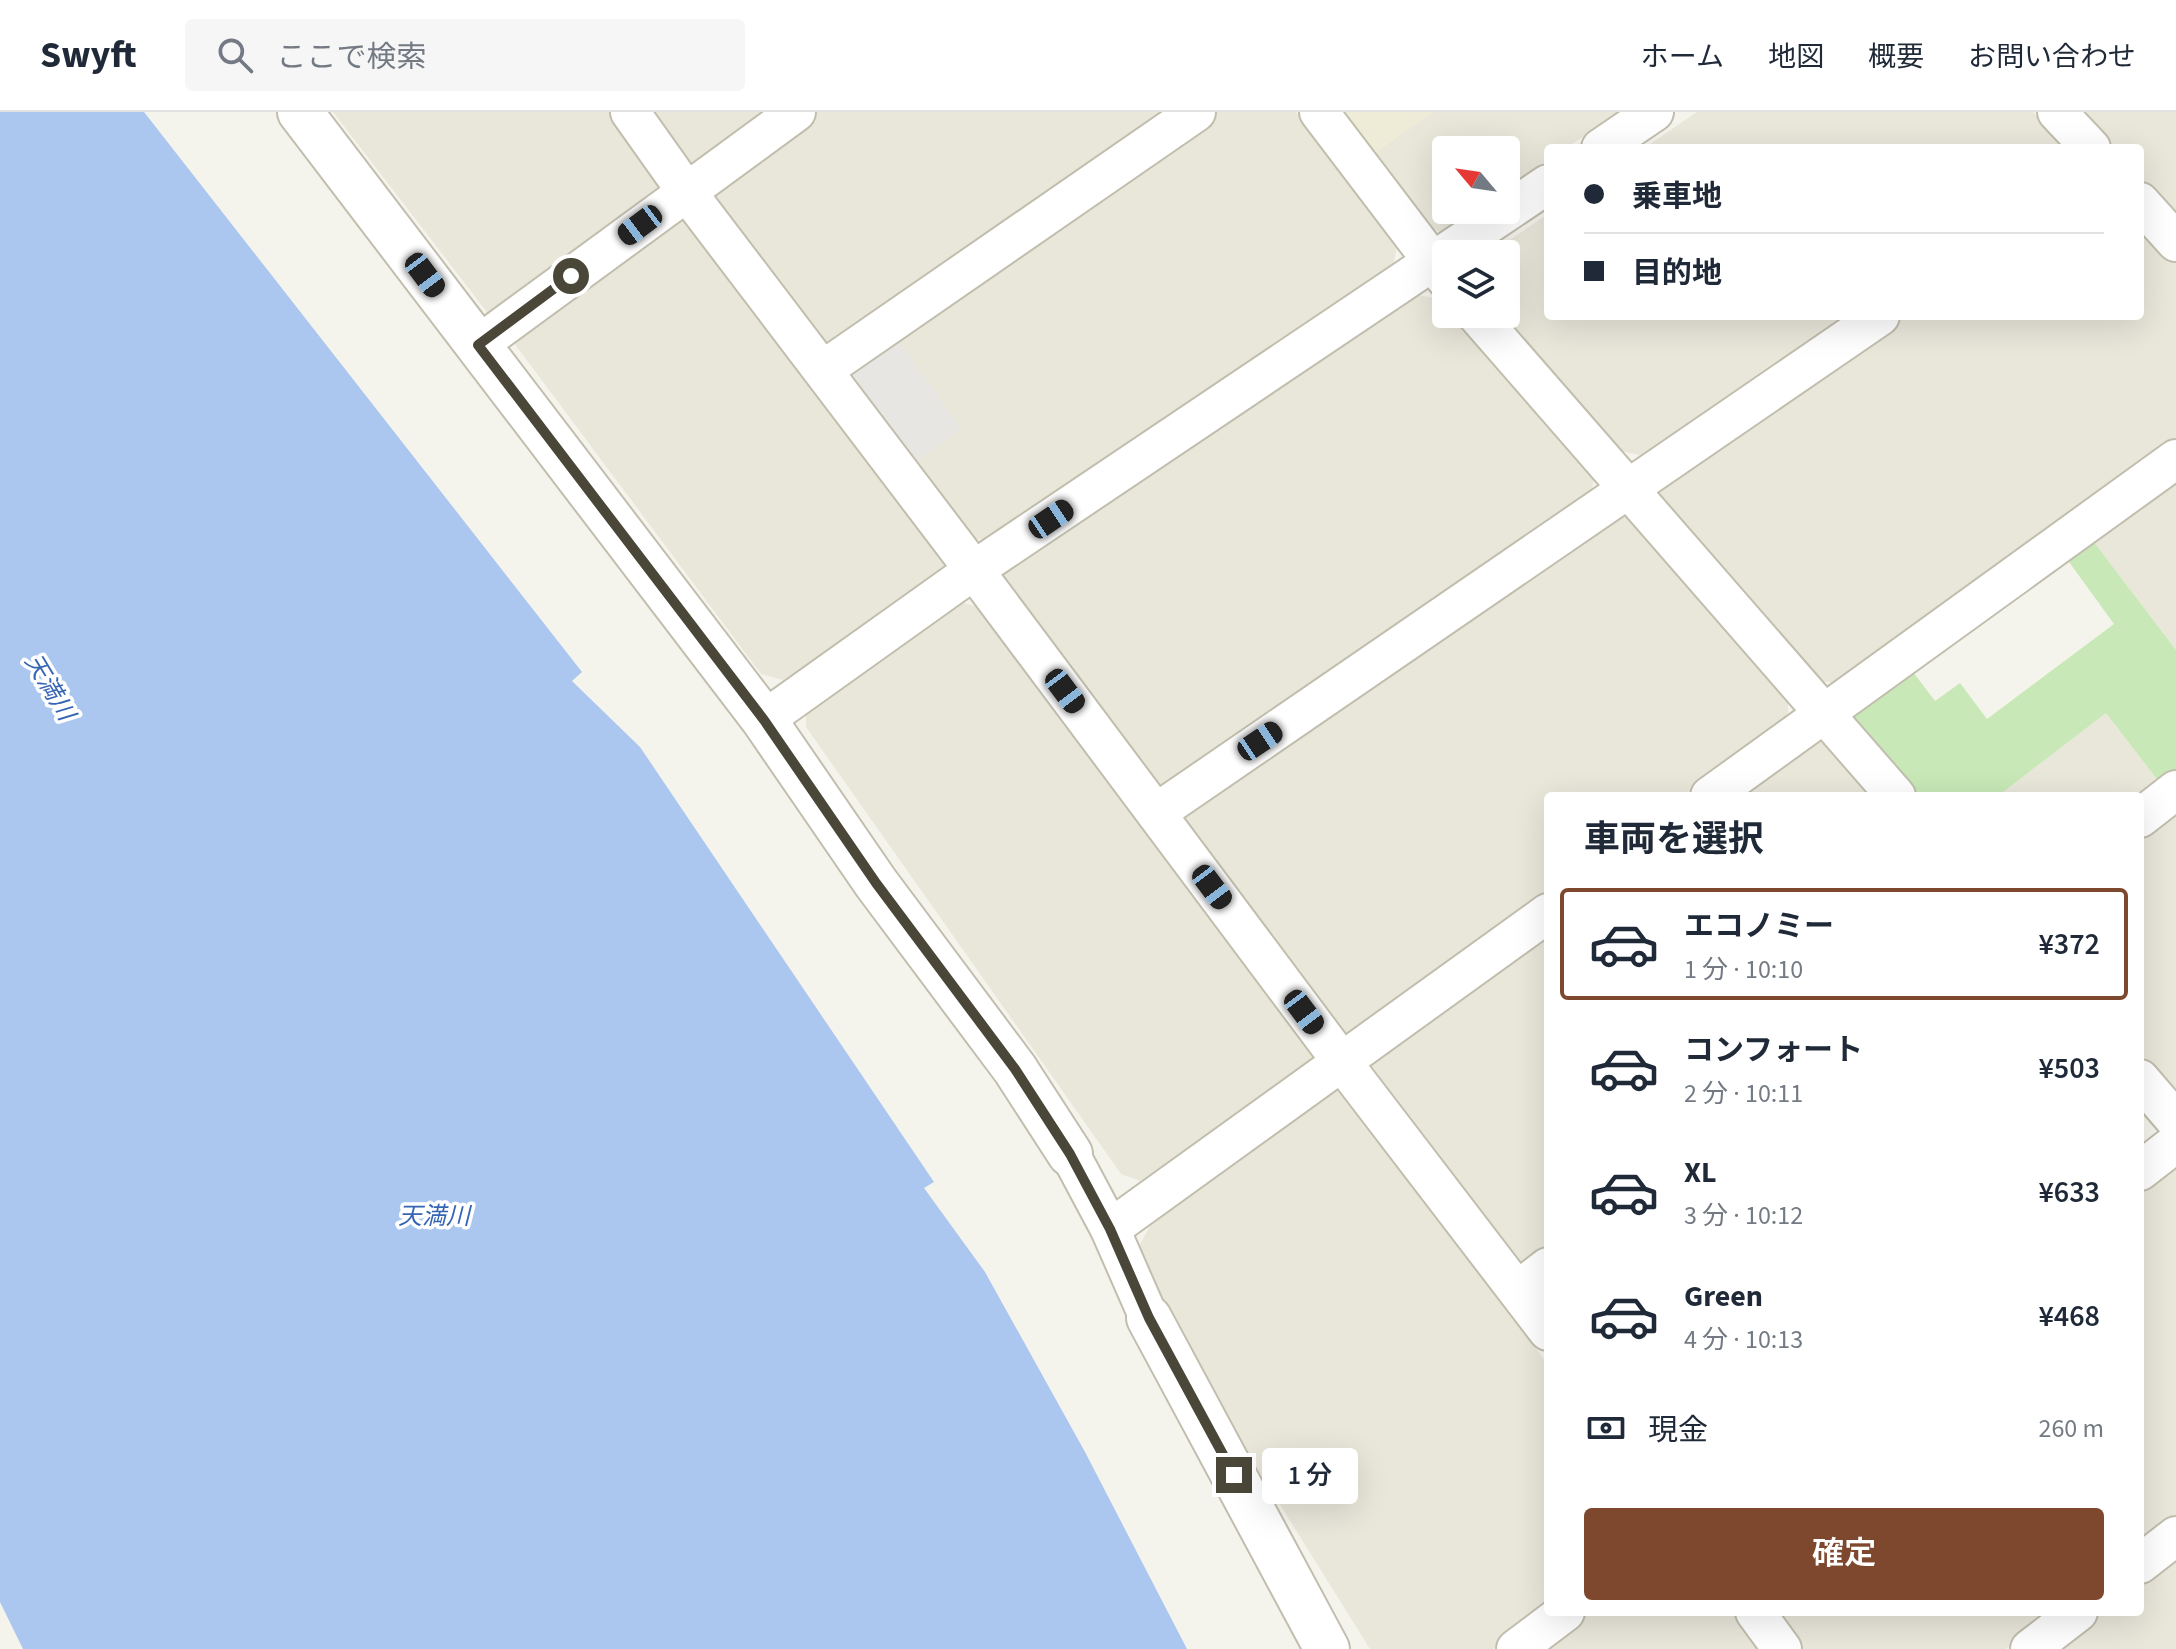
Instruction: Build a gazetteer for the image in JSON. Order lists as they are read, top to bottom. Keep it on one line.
{"water":["天満川"],"north":"top left","page":{"header":"Swyft","search":"ここで検索","nav":["ホーム","地図","概要","お問い合わせ"],"banner":["乗車地","目的地"],"heading":"車両を選択","list":[{"name":"エコノミー","note":"1 分 · 10:10","value":"¥372"},{"name":"コンフォート","note":"2 分 · 10:11","value":"¥503"},{"name":"XL","note":"3 分 · 10:12","value":"¥633"},{"name":"Green","note":"4 分 · 10:13","value":"¥468"}],"pay":["現金","260 m"],"bubble":"1 分","buttons":"確定"}}
